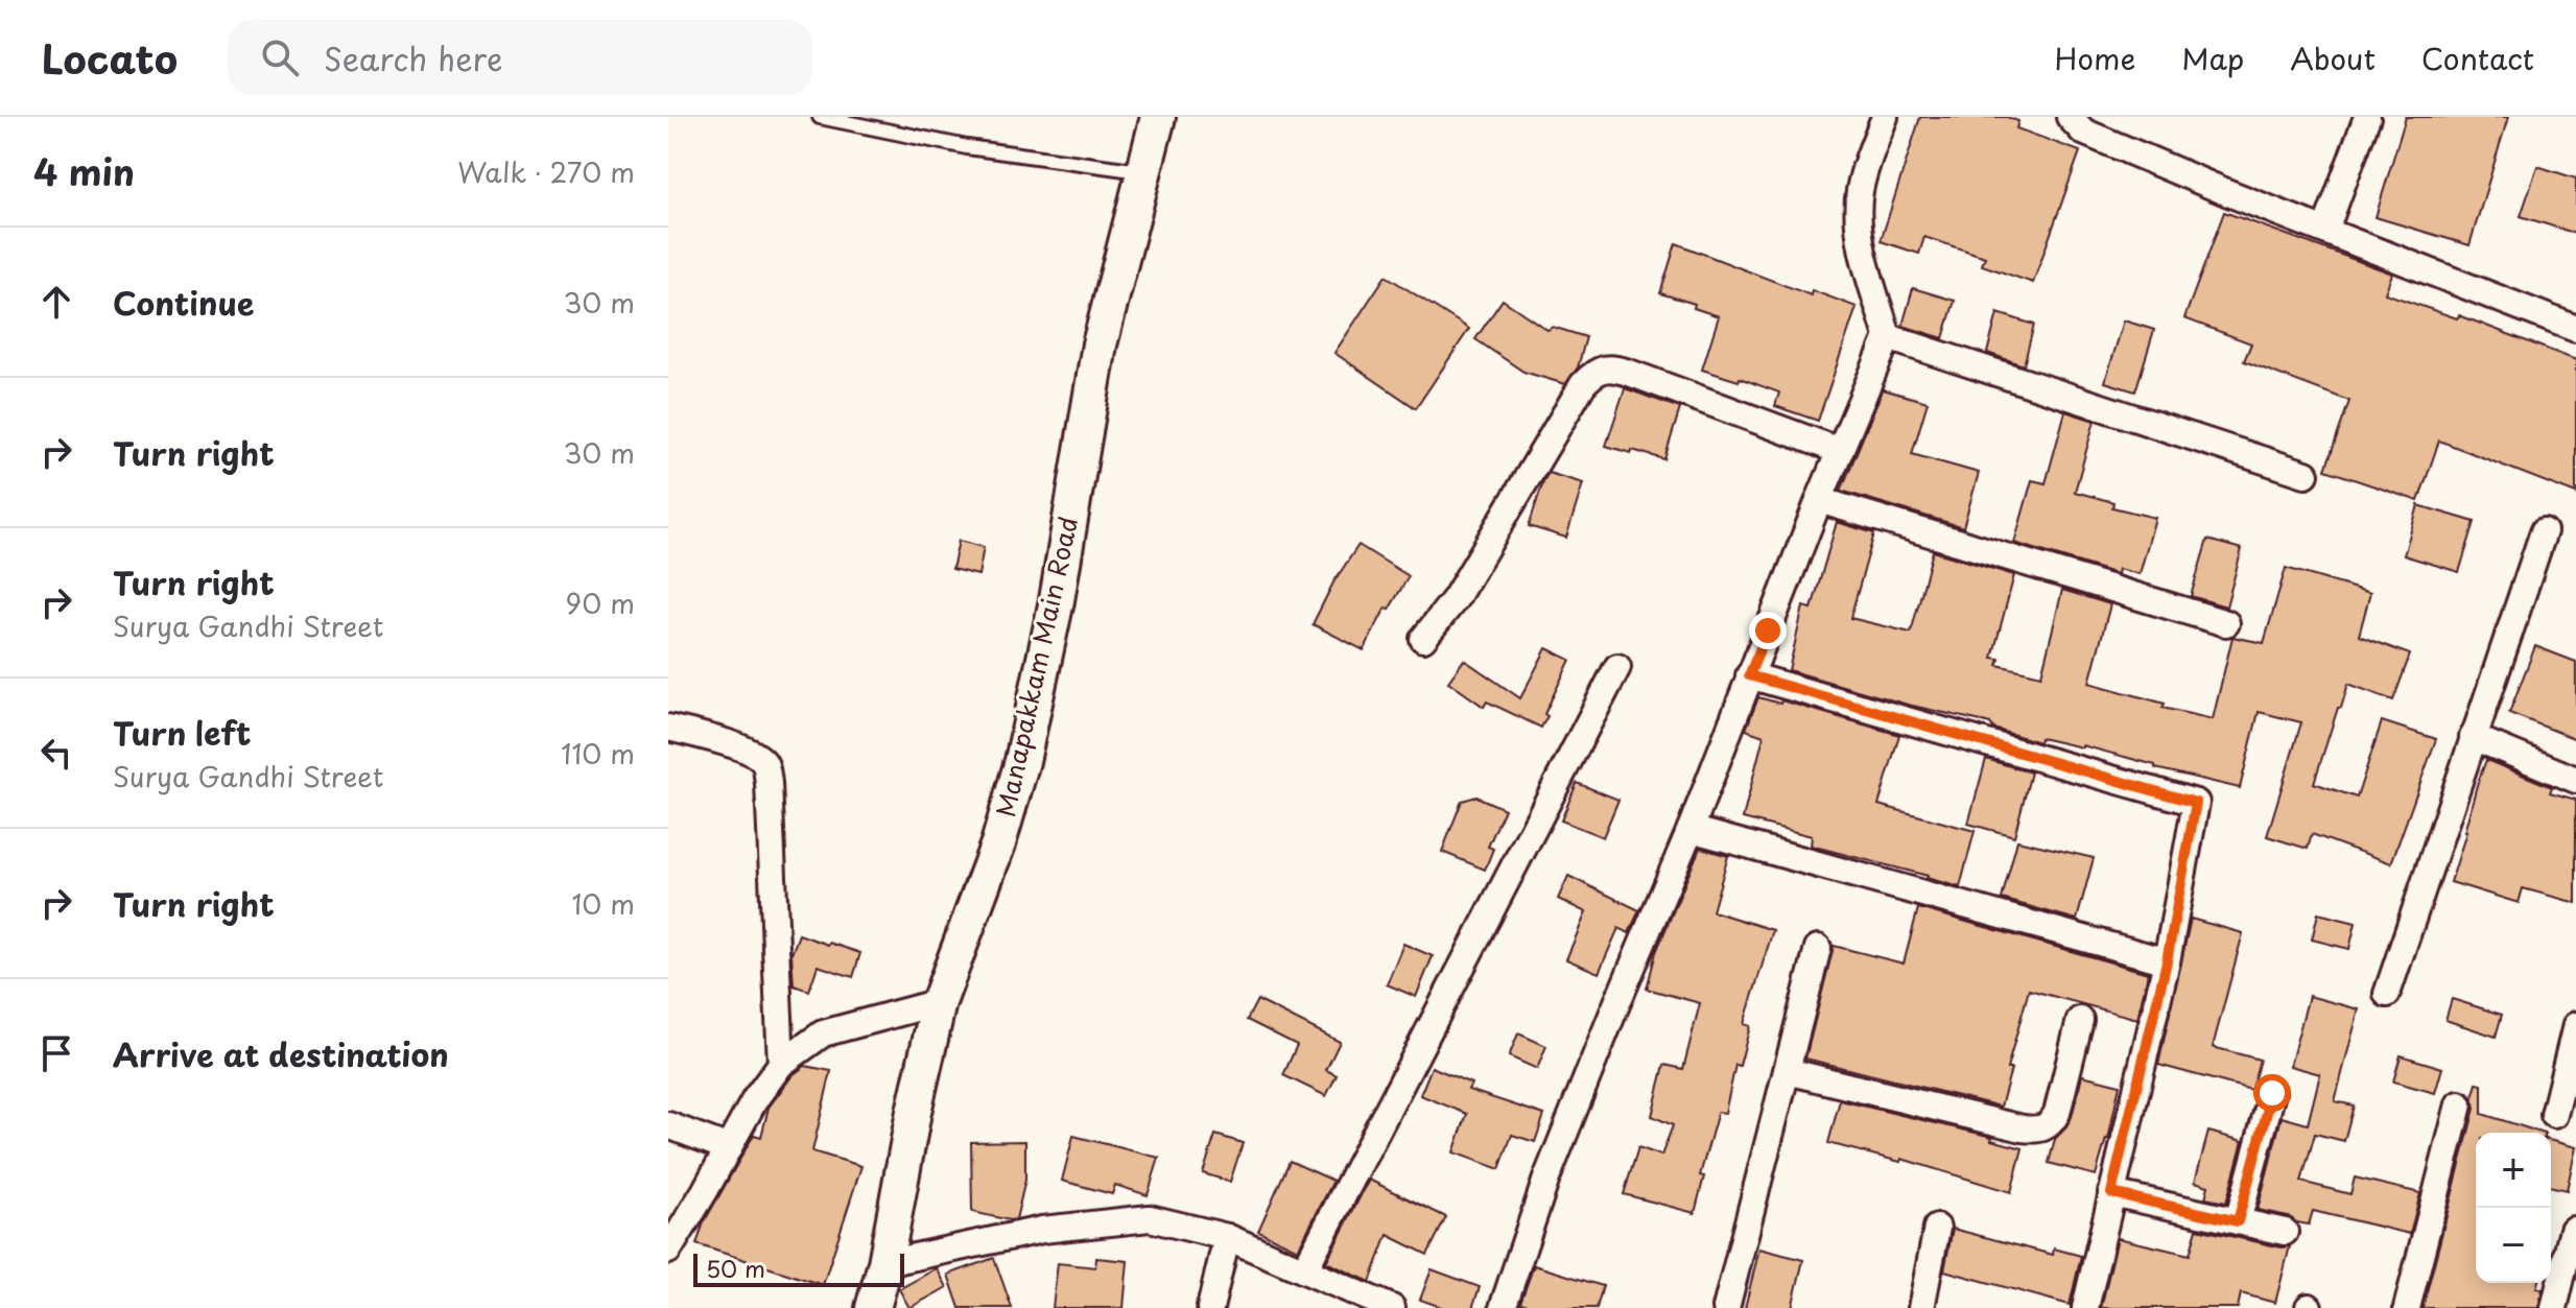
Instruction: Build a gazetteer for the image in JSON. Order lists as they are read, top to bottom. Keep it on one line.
{"streets":{"main road":["Manapakkam Main Road"]},"scale_bar":"50 m","page":{"header":"Locato","search":"Search here","nav":["Home","Map","About","Contact"],"heading":["4 min","Walk · 270 m"],"list":[["Continue","30 m"],["Turn right","30 m"],["Turn right","Surya Gandhi Street","90 m"],["Turn left","Surya Gandhi Street","110 m"],["Turn right","10 m"],"Arrive at destination"],"map_buttons":["+","−"],"scale":"50 m"}}
